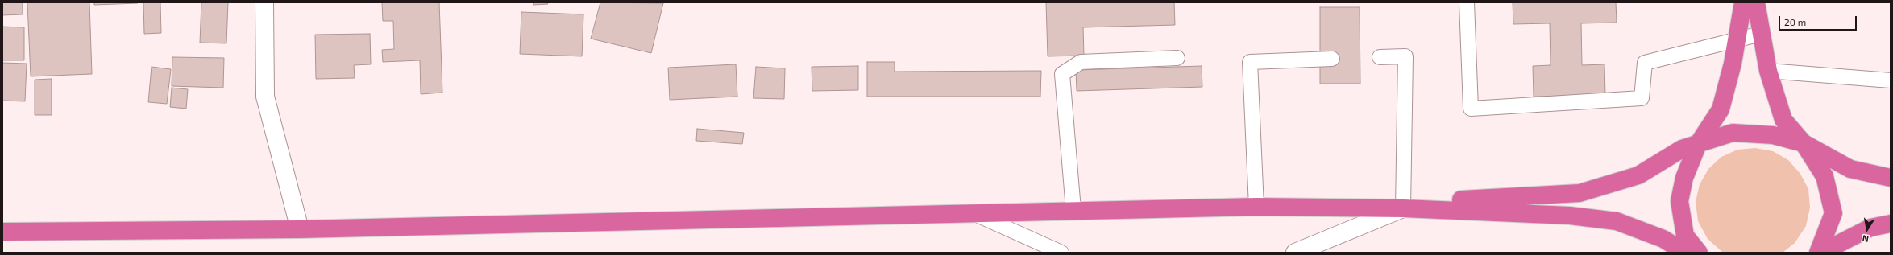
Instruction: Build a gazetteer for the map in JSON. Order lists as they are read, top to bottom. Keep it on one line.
{"scale_bar":"20 m","north":"bottom"}
